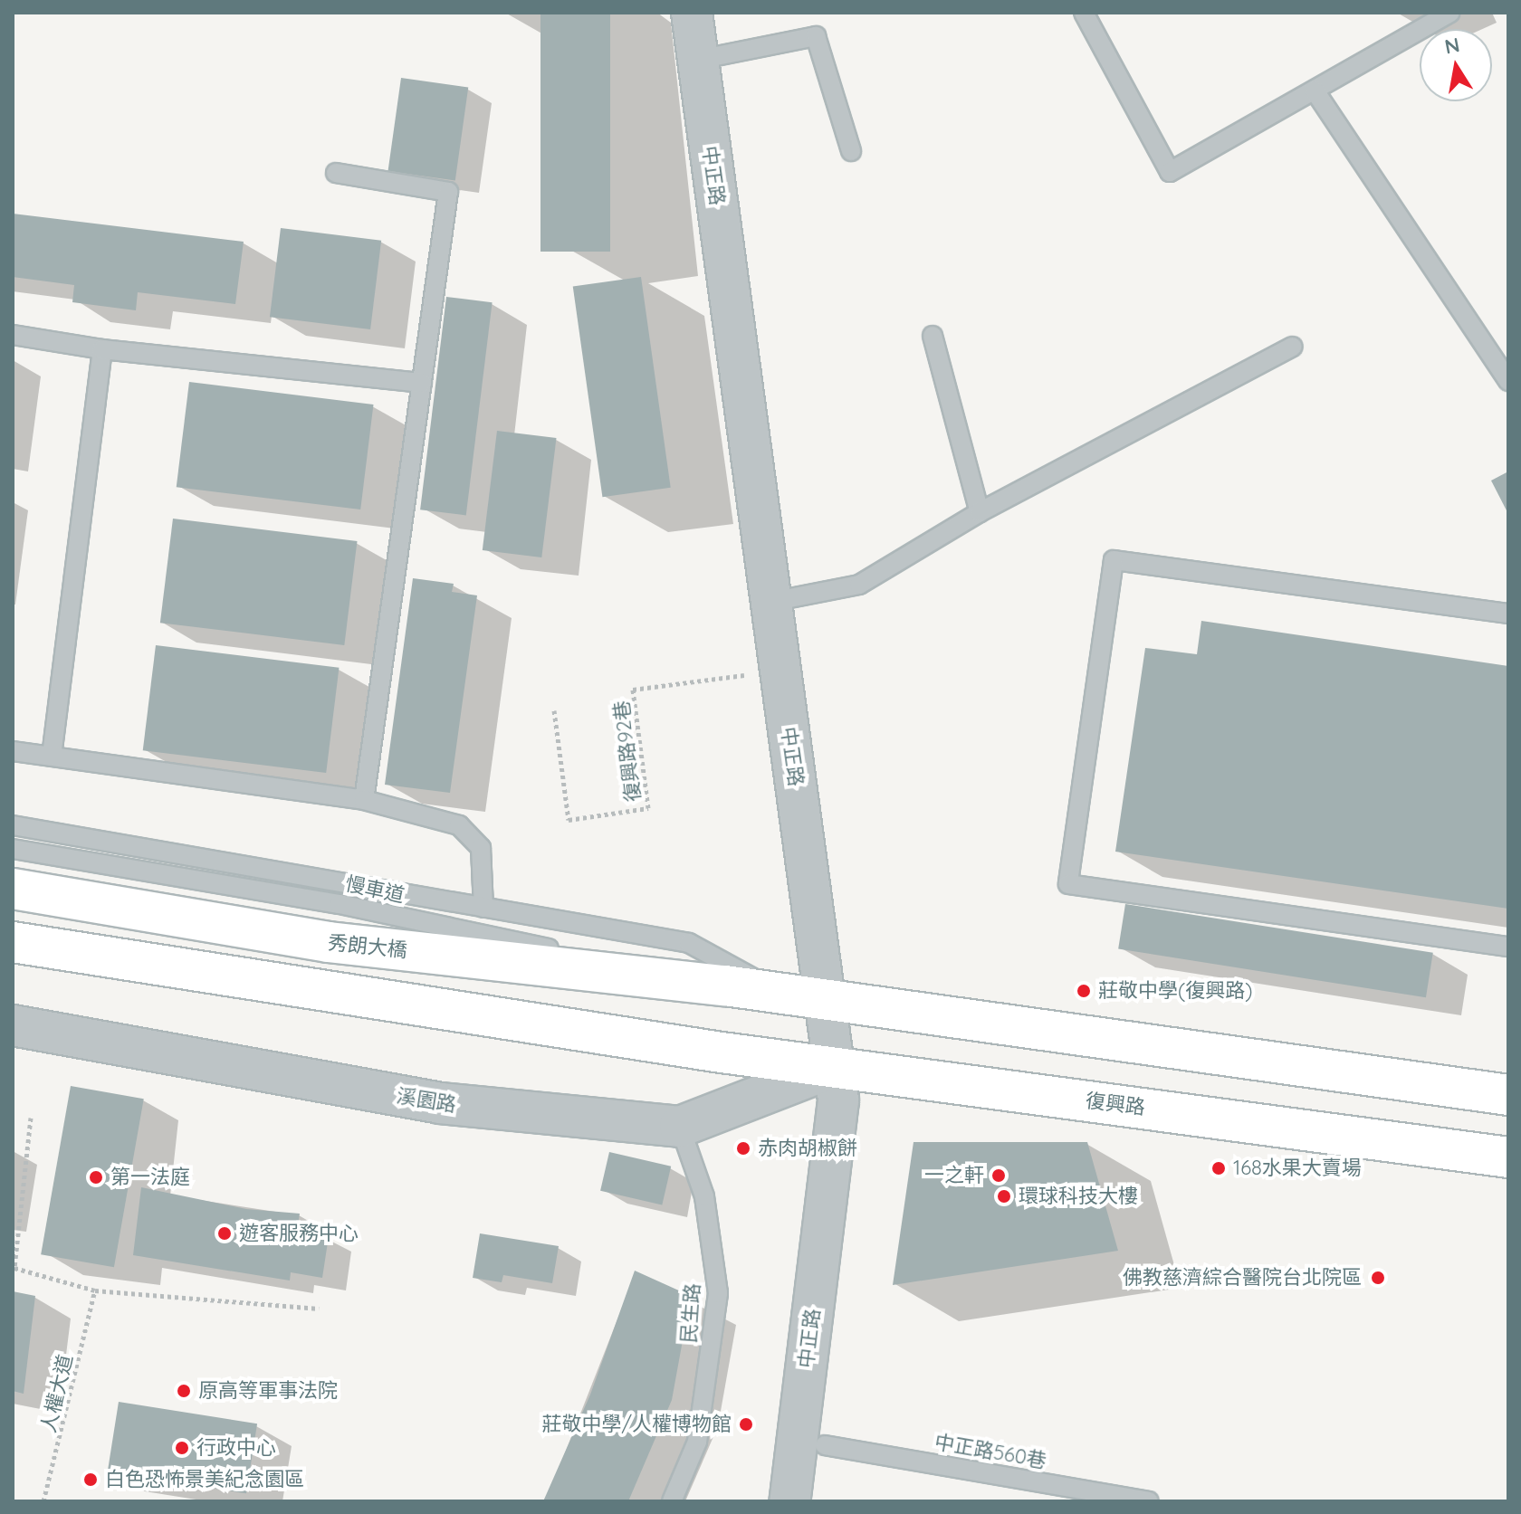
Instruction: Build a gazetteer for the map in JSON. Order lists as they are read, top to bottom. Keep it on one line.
{"streets":{"main road":["秀朗大橋","復興路"],"street":["中正路","溪園路"],"lane":["慢車道","民生路","中正路560巷"],"path":["復興路92巷","人權大道"]},"crossings":[["中正路","復興路92巷"],["中正路","溪園路"],["中正路","復興路"],["慢車道","秀朗大橋"],["溪園路","復興路"],["溪園路","民生路"]],"places":["莊敬中學(復興路)","赤肉胡椒餅","168水果大賣場","一之軒","第一法庭","環球科技大樓","遊客服務中心","佛教慈濟綜合醫院台北院區","原高等軍事法院","莊敬中學/人權博物館","行政中心","白色恐怖景美紀念園區"],"north":"top"}
